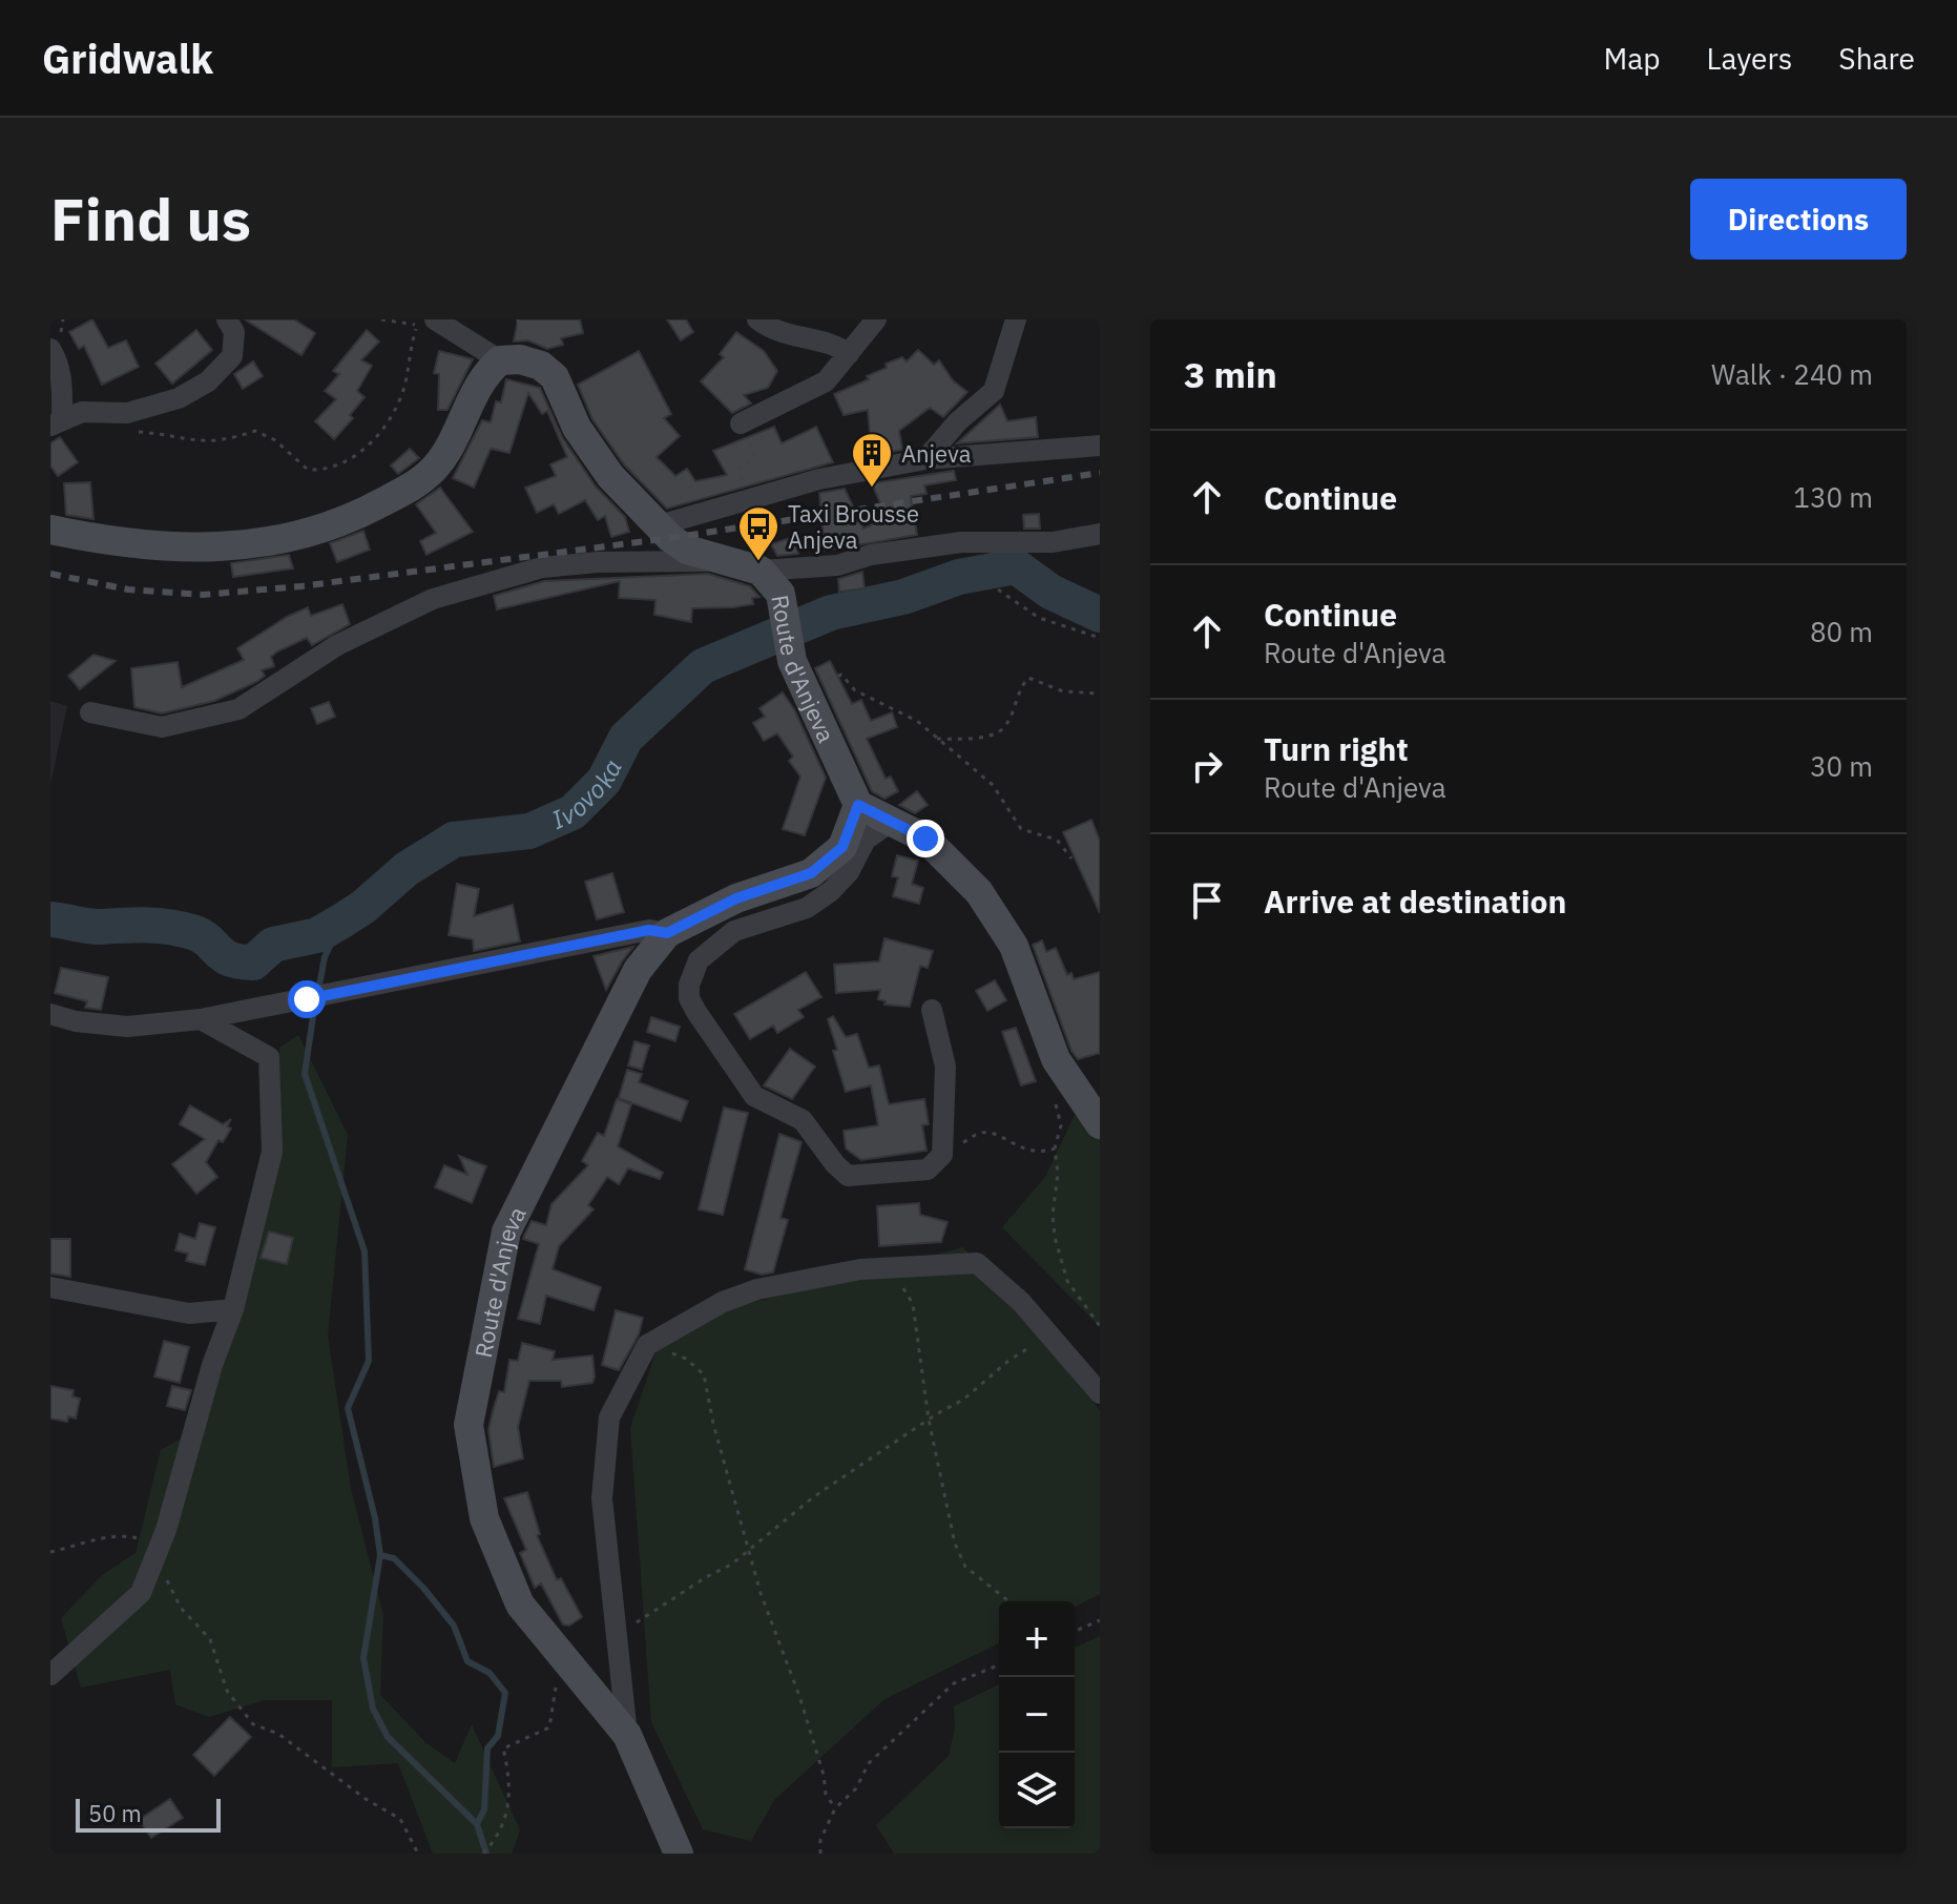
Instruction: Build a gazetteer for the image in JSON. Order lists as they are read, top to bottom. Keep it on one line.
{"streets":{"street":["Route d'Anjeva"]},"water":["Ivovoka"],"places":{"building":["Anjeva"],"bus stop":["Taxi Brousse Anjeva"]},"scale_bar":"50 m","page":{"header":"Gridwalk","nav":["Map","Layers","Share"],"buttons":"Directions","title":"Find us","heading":["3 min","Walk · 240 m"],"list":[["Continue","130 m"],["Continue","Route d'Anjeva","80 m"],["Turn right","Route d'Anjeva","30 m"],"Arrive at destination"],"map_buttons":["+","−"],"scale":"50 m"}}
